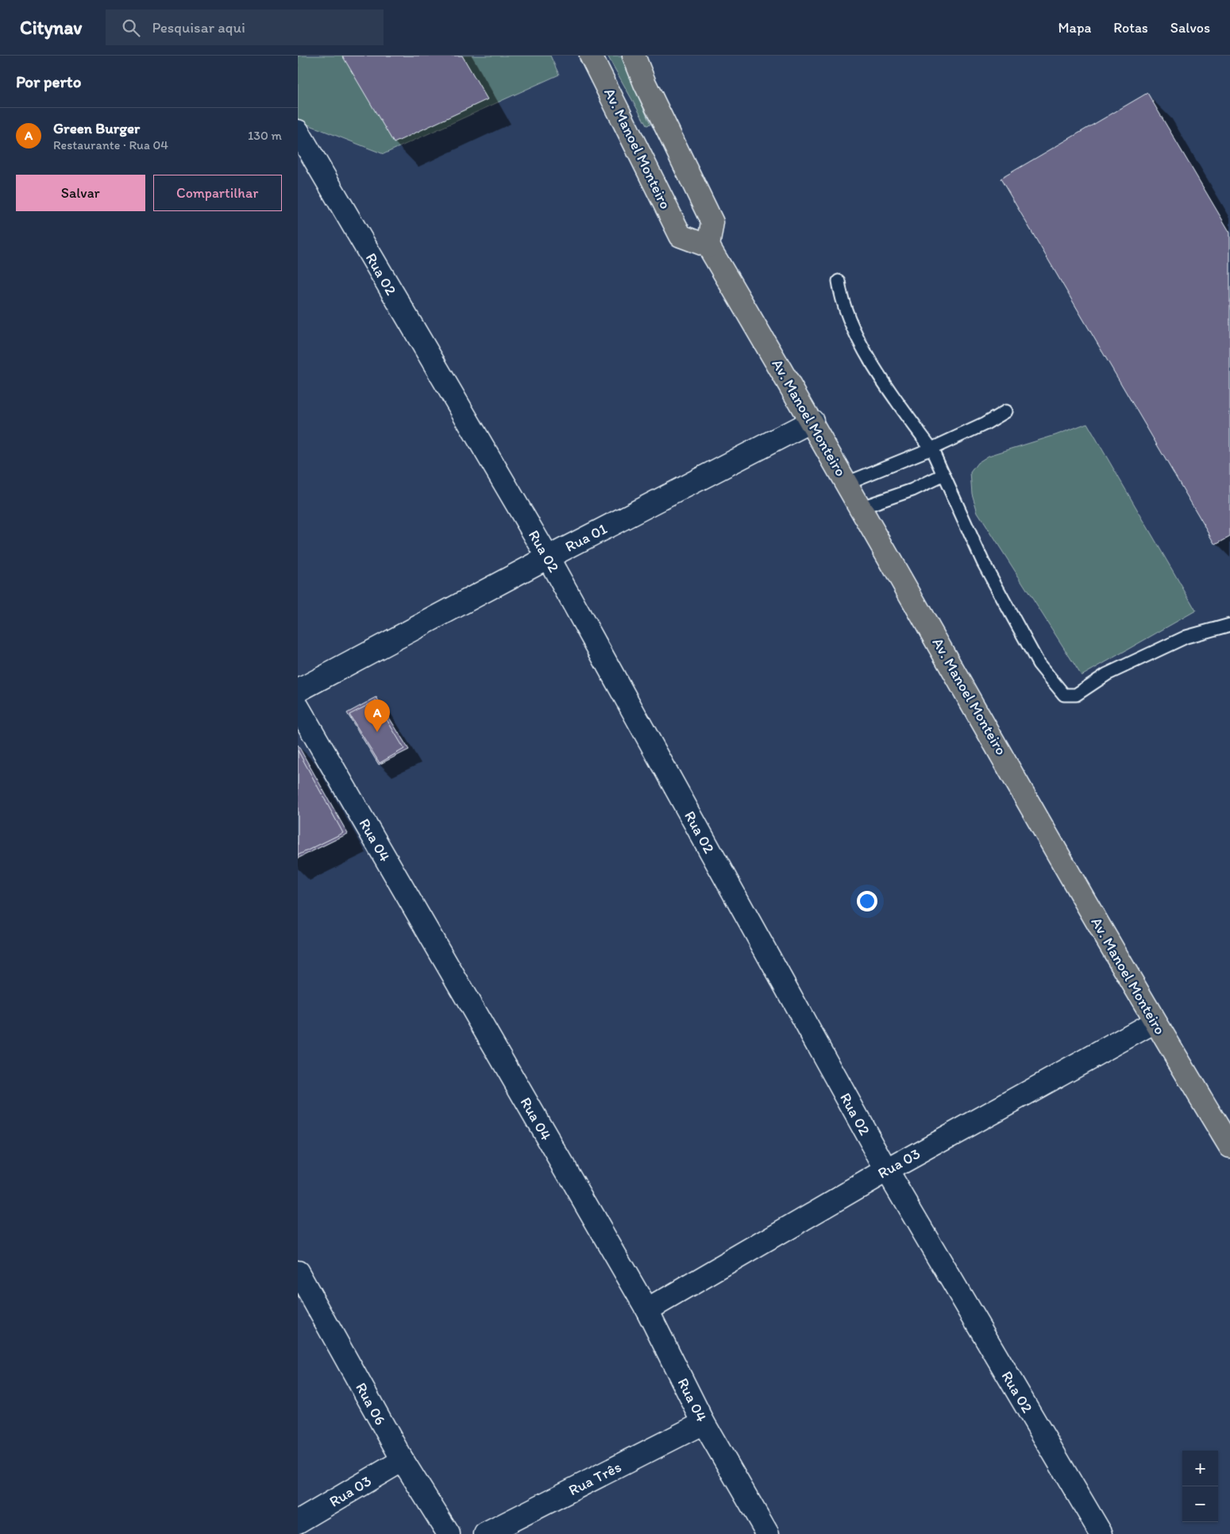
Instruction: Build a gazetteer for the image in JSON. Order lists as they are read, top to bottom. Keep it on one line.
{"streets":{"main road":["Av. Manoel Monteiro"],"street":["Rua 02","Rua 01","Rua 04","Rua 03","Rua 06","Rua Três"]},"crossings":[["Av. Manoel Monteiro","Rua 01"],["Av. Manoel Monteiro","Rua 03"],["Rua 02","Rua 01"],["Rua 02","Rua 03"],["Rua 04","Rua 03"],["Rua 04","Rua Três"],["Rua 03","Rua 06"]],"page":{"header":"Citynav","search":"Pesquisar aqui","nav":["Mapa","Rotas","Salvos"],"heading":"Por perto","list":[{"mark":"A","name":"Green Burger","note":"Restaurante · Rua 04","value":"130 m"}],"buttons":["Salvar","Compartilhar"],"pins":"A","map_buttons":["+","−"]}}
